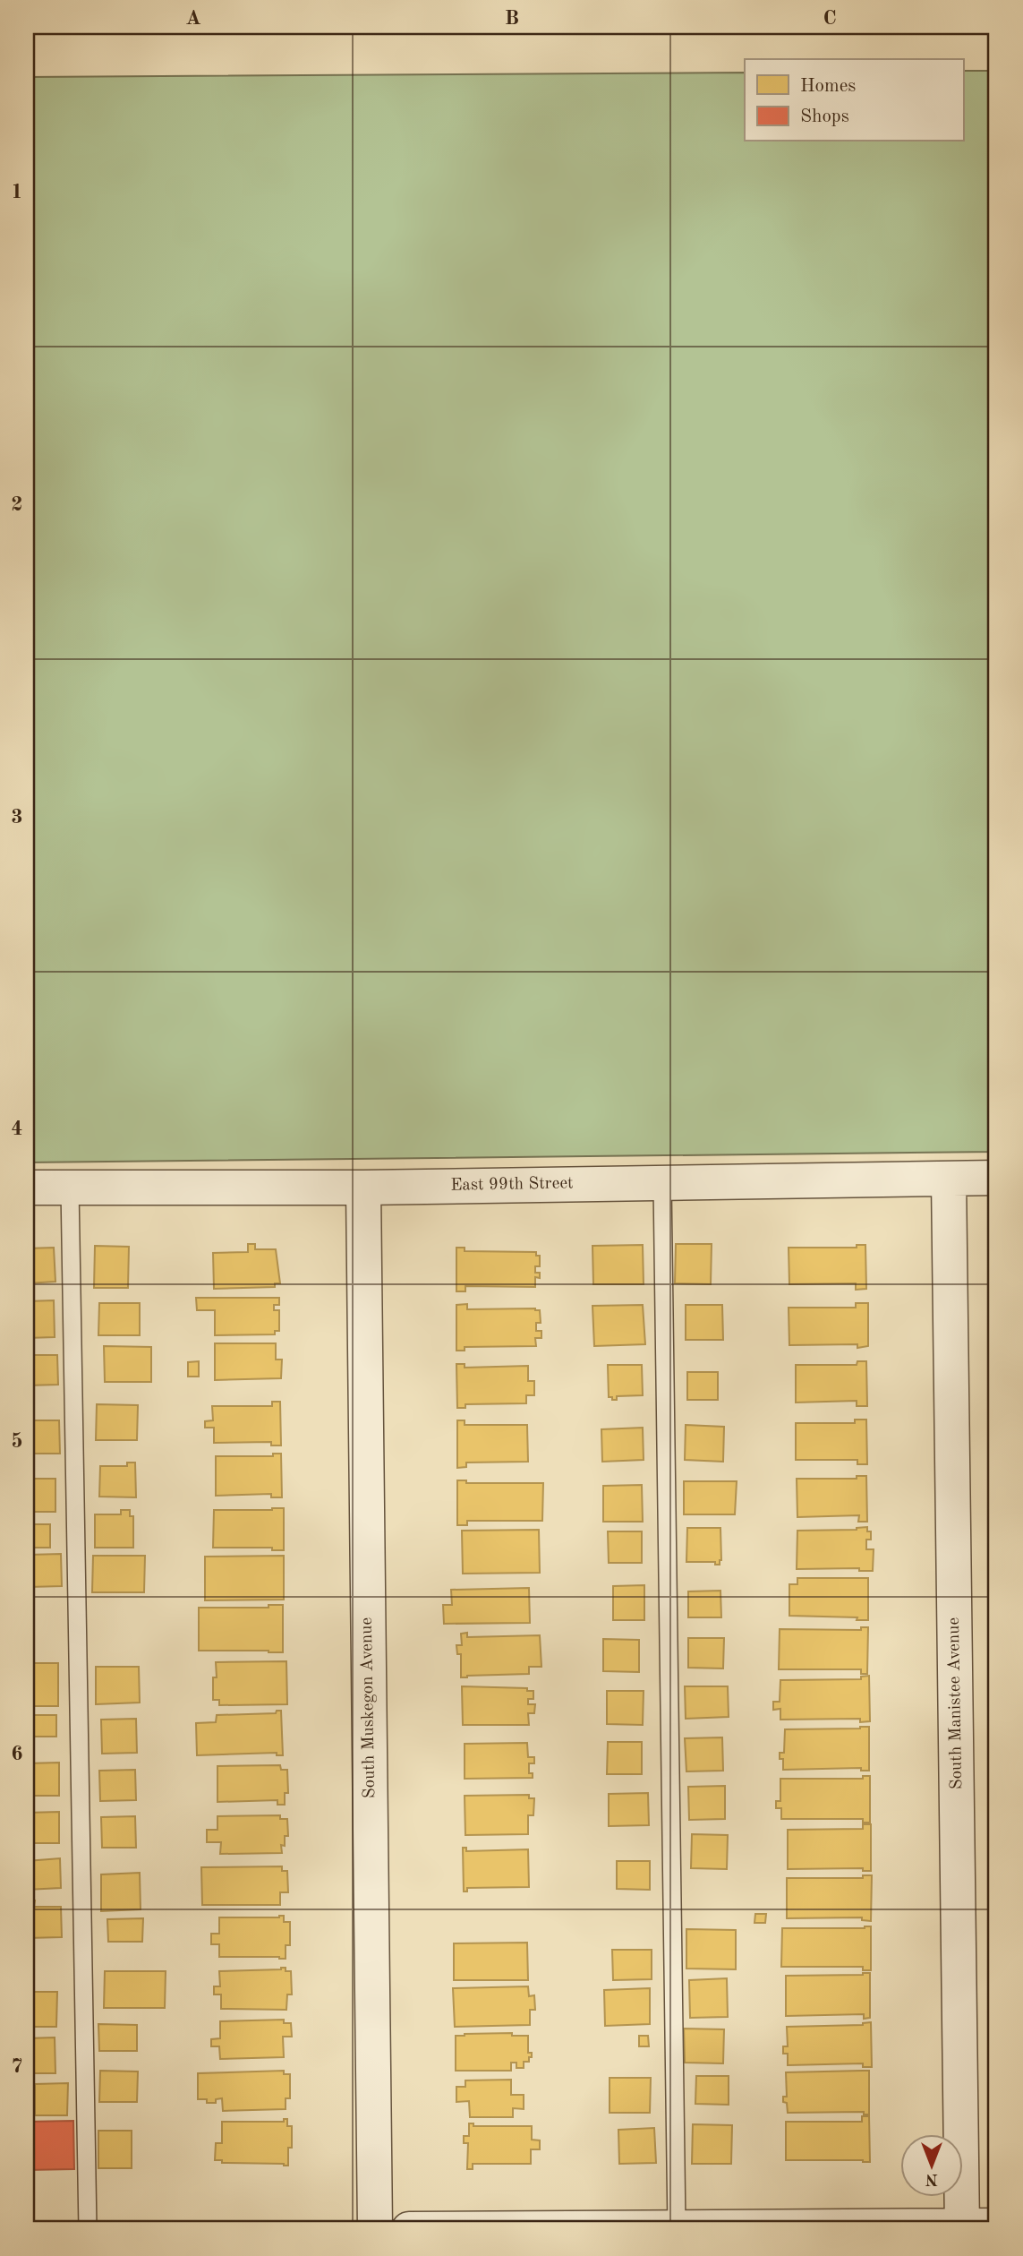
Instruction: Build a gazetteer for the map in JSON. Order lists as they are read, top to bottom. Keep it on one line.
{"streets":{"street":["East 99th Street","South Manistee Avenue","South Muskegon Avenue"]},"crossings":[["East 99th Street","South Manistee Avenue"],["East 99th Street","South Muskegon Avenue"]],"legend":["Homes","Shops"],"north":"bottom","grid":{"columns":["A","B","C"],"rows":["1","2","3","4","5","6","7"]}}
